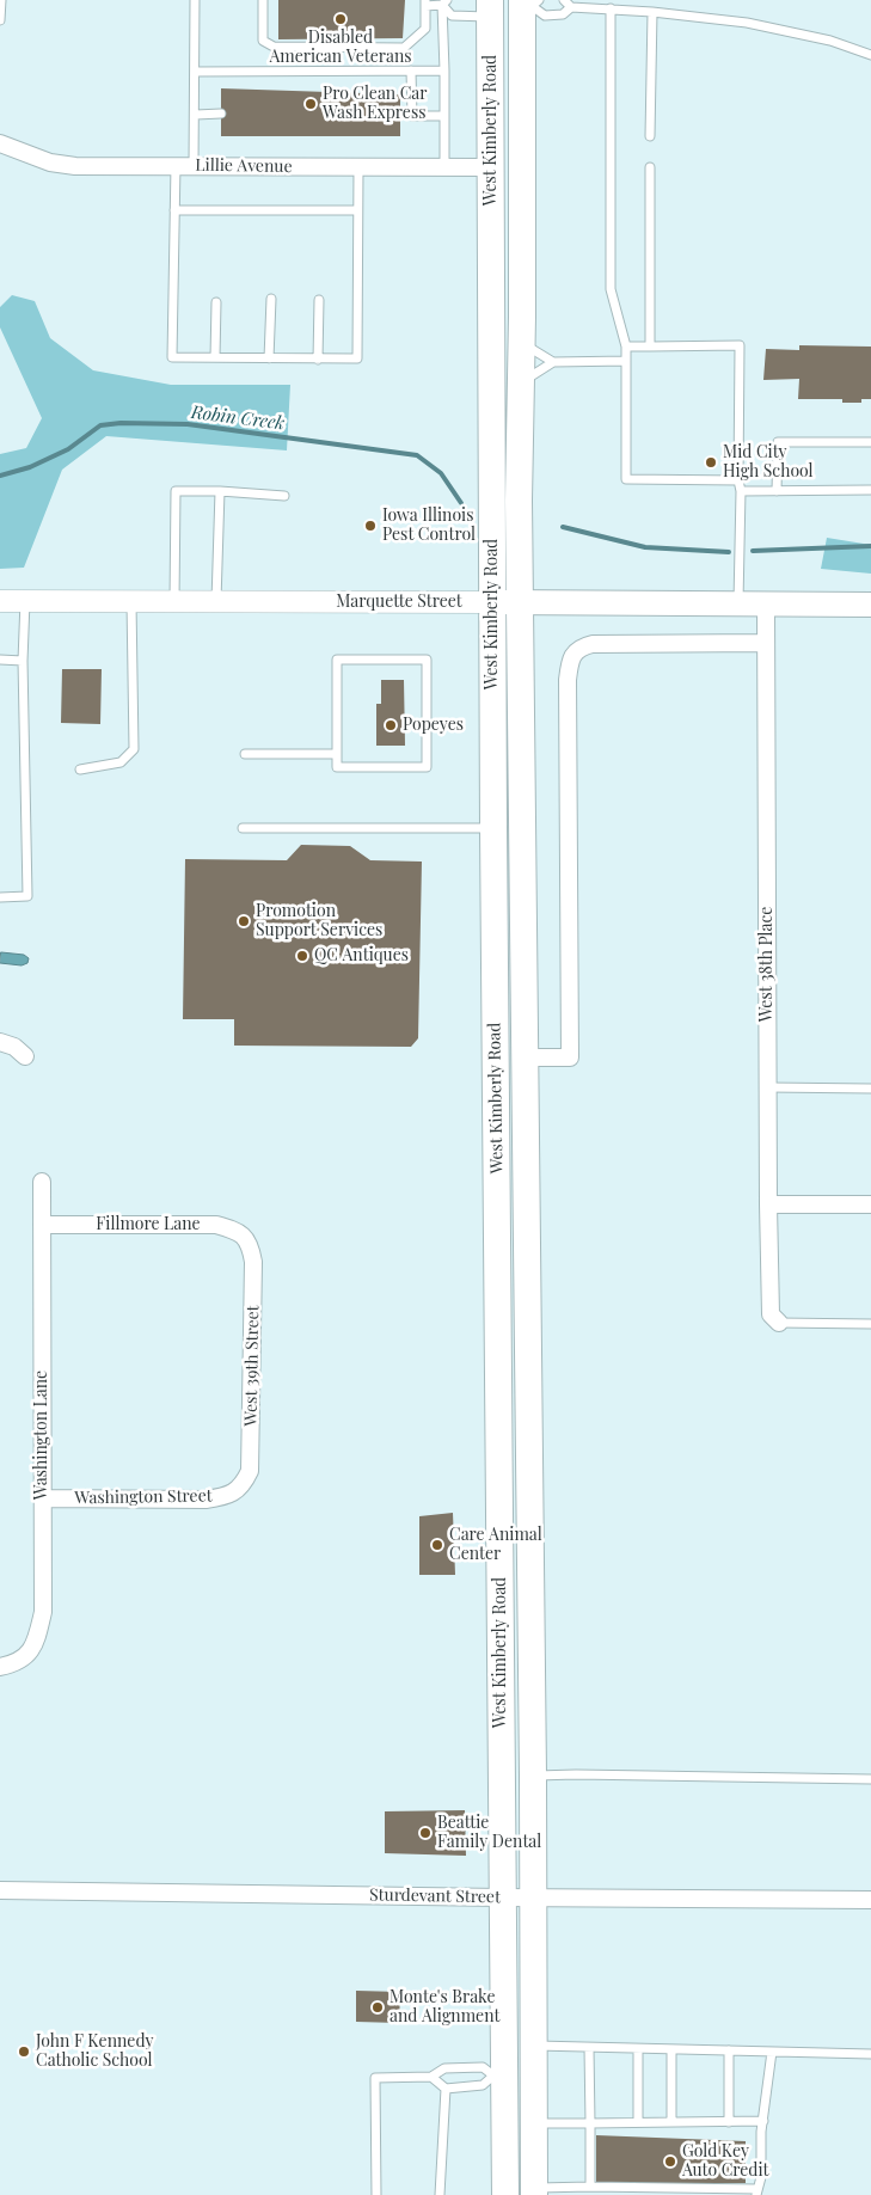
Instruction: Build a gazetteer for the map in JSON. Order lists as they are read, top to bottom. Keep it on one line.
{"streets":{"main road":["West Kimberly Road","Marquette Street"],"street":["Lillie Avenue","West 38th Place","Fillmore Lane","West 39th Street","Washington Lane","Washington Street","Sturdevant Street"]},"crossings":[["West Kimberly Road","Lillie Avenue"],["West Kimberly Road","Marquette Street"],["West Kimberly Road","West 38th Place"],["West Kimberly Road","Sturdevant Street"],["Marquette Street","West 38th Place"],["Fillmore Lane","West 39th Street"],["Fillmore Lane","Washington Lane"],["West 39th Street","Washington Street"],["Washington Lane","Washington Street"]],"water":["Robin Creek"],"places":["Disabled American Veterans","Pro Clean Car Wash Express","Mid City High School","Iowa Illinois Pest Control","Popeyes","Promotion Support Services","QC Antiques","Care Animal Center","Beattie Family Dental","Monte's Brake and Alignment","John F Kennedy Catholic School","Gold Key Auto Credit"]}
